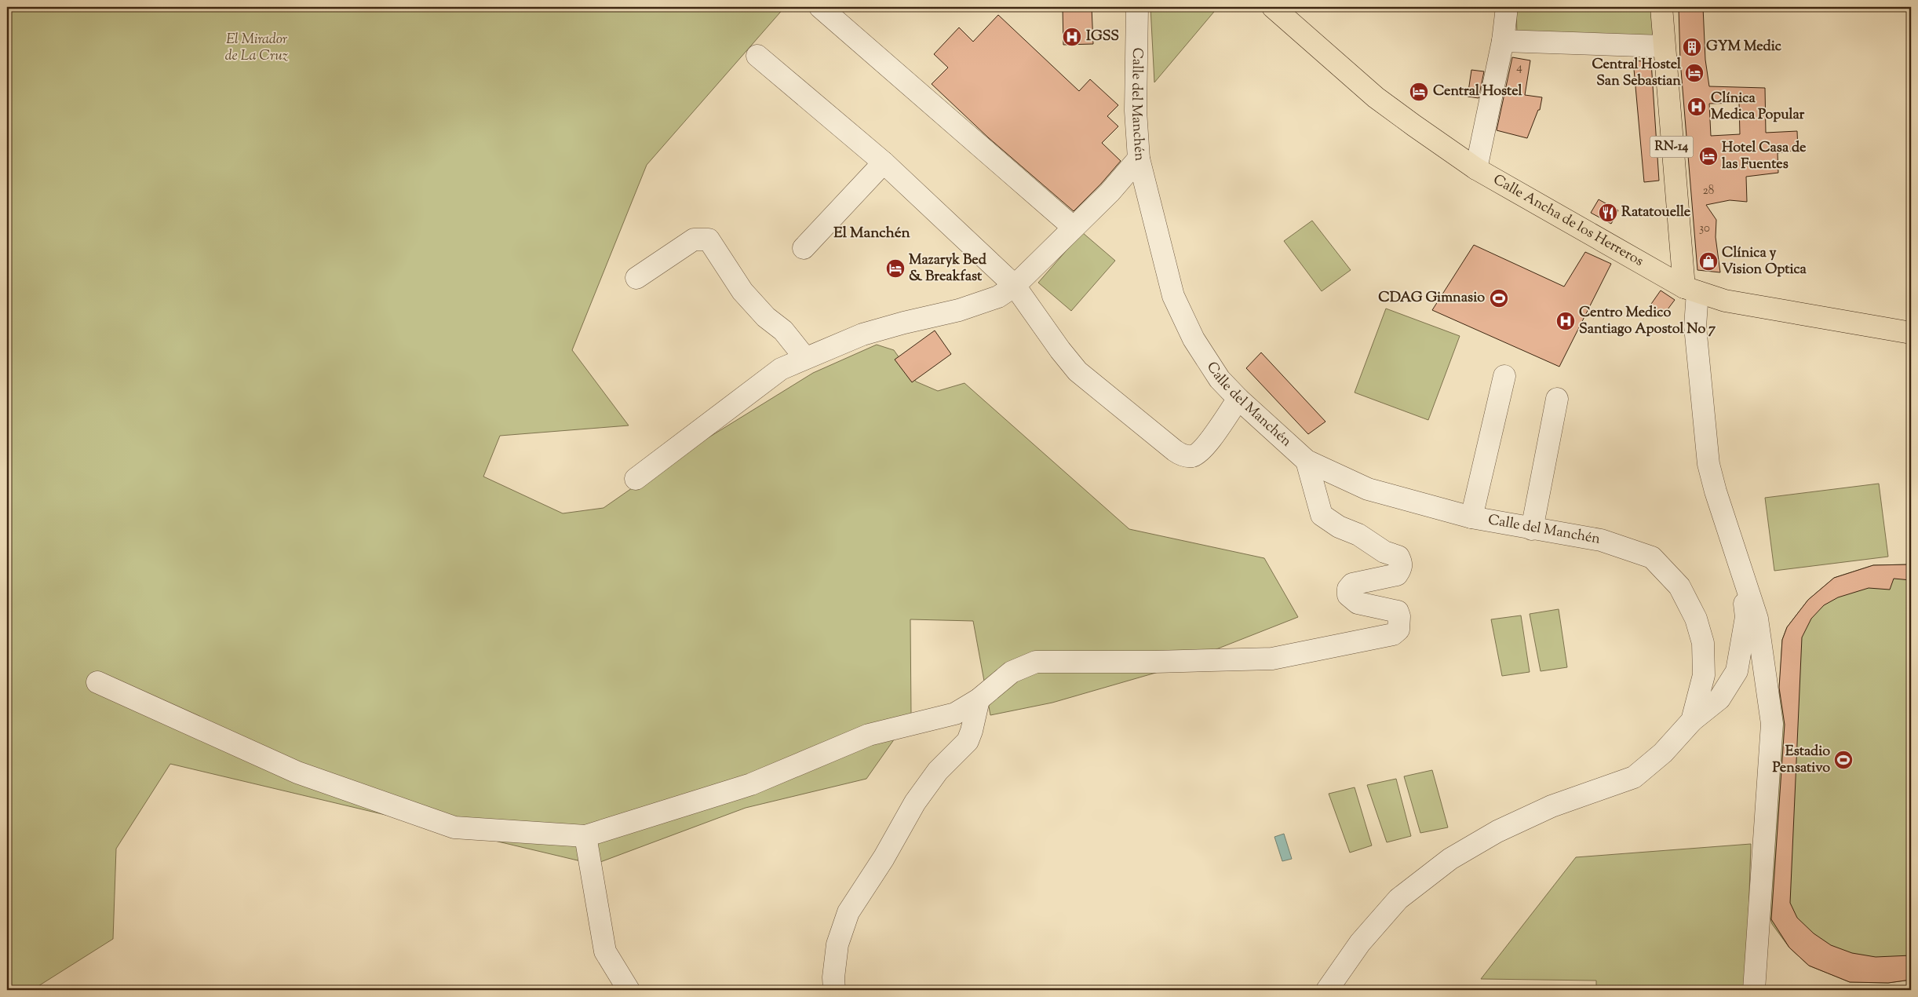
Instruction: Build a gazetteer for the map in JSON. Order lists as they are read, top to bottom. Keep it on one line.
{"streets":{"main road":["RN-14","Calle Ancha de los Herreros"],"street":["Calle del Manchén"]},"crossings":[["RN-14","Calle Ancha de los Herreros"]],"districts":["El Manchén"],"parks":["El Mirador de La Cruz"],"places":{"hospital":["IGSS","Clínica Medica Popular","Centro Medico Santiago Apostol No 7"],"building":["GYM Medic"],"hotel":["Central Hostel San Sebastian","Central Hostel","Hotel Casa de las Fuentes","Mazaryk Bed & Breakfast"],"restaurant":["Ratatouelle"],"shop":["Clínica y Vision Optica"],"sports":["CDAG Gimnasio","Estadio Pensativo"]},"house_numbers":["4","28","30"]}
